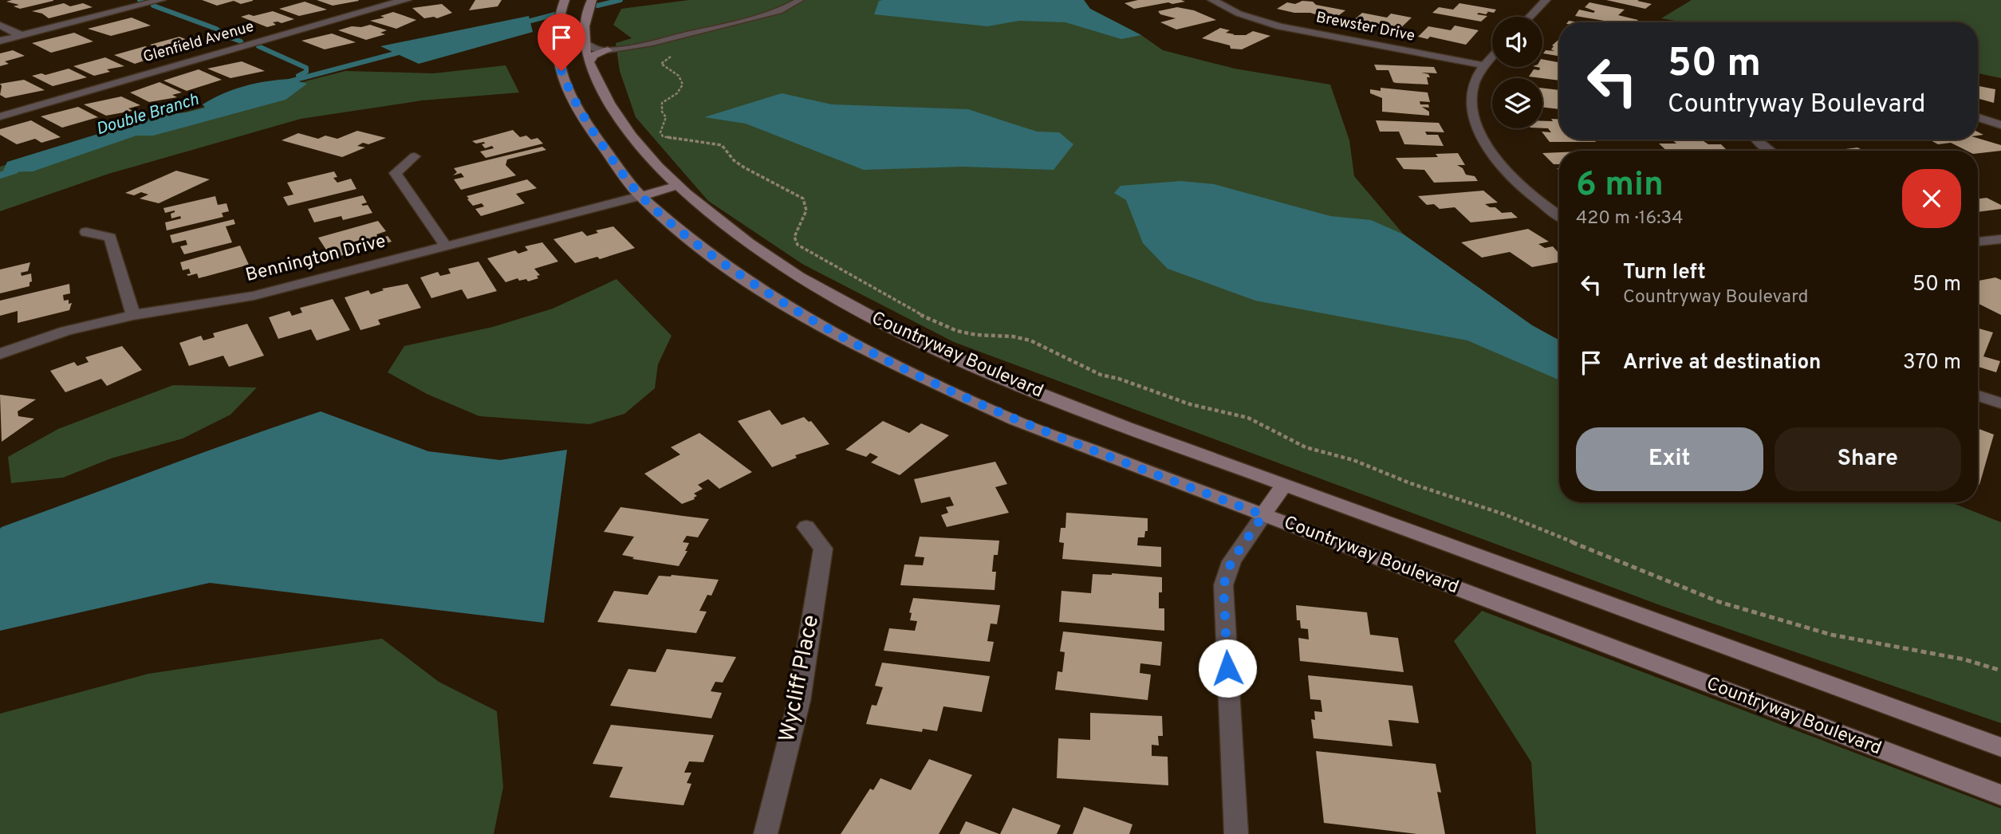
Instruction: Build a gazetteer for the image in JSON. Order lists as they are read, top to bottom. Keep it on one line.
{"streets":{"street":["Brewster Drive","Glenfield Avenue","Bennington Drive","Countryway Boulevard","Wycliff Place"]},"crossings":[["Bennington Drive","Countryway Boulevard"]],"water":["Double Branch"],"page":{"turn":["50 m","Countryway Boulevard"],"heading":["6 min","420 m · 16:34"],"list":[{"name":"Turn left","note":"Countryway Boulevard","value":"50 m"},{"name":"Arrive at destination","value":"370 m"}],"buttons":["Exit","Share"]}}
